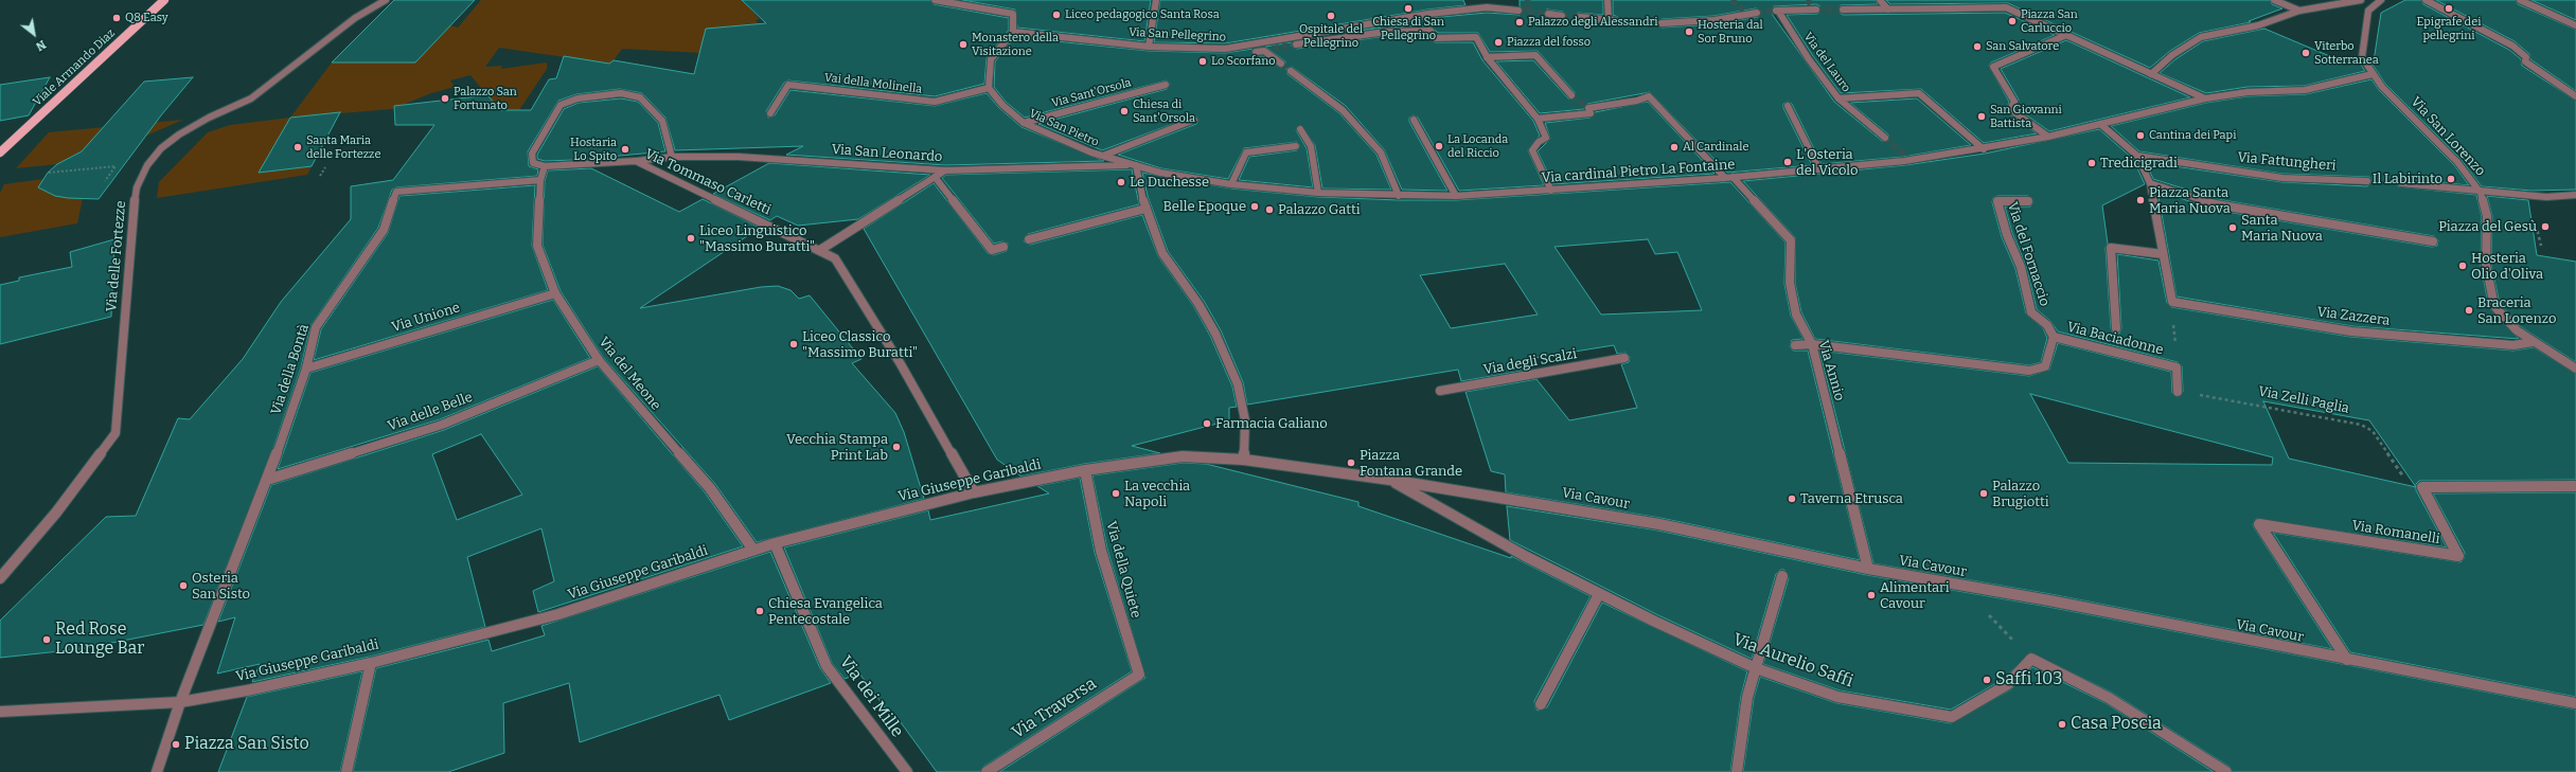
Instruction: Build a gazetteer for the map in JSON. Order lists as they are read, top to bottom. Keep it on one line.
{"streets":{"main road":["Viale Armando Diaz"],"street":["Via San Pellegrino","Via del Lauro","Vai della Molinella","Via Sant'Orsola","Via San Pietro","Via San Lorenzo","Via San Leonardo","Via Fattungheri","Via cardinal Pietro La Fontaine","Via Tommaso Carletti","Via del Fornaccio","Via delle Fortezze","Via Zazzera","Via Unione","Via Baciadonne","Via degli Scalzi","Via della Bontà","Via Annio","Via del Meone","Via delle Belle","Via Giuseppe Garibaldi","Via Cavour","Via Romanelli","Via della Quiete","Via Aurelio Saffi","Via dei Mille","Via Traversa"],"path":["Via Zelli Paglia"]},"crossings":[["Vai della Molinella","Via San Pietro"],["Via Sant'Orsola","Via San Pietro"],["Via San Pietro","Via cardinal Pietro La Fontaine"],["Via San Lorenzo","Via cardinal Pietro La Fontaine"],["Via San Lorenzo","Via Zazzera"],["Via San Leonardo","Via cardinal Pietro La Fontaine"],["Via San Leonardo","Via Tommaso Carletti"],["Via cardinal Pietro La Fontaine","Via Annio"],["Via Tommaso Carletti","Via del Meone"],["Via Tommaso Carletti","Via Giuseppe Garibaldi"],["Via del Fornaccio","Via Baciadonne"],["Via Zazzera","Via Baciadonne"],["Via Unione","Via della Bontà"],["Via Unione","Via del Meone"],["Via Baciadonne","Via Annio"],["Via della Bontà","Via del Meone"],["Via della Bontà","Via delle Belle"],["Via della Bontà","Via Giuseppe Garibaldi"],["Via Annio","Via Cavour"],["Via del Meone","Via delle Belle"],["Via del Meone","Via Giuseppe Garibaldi"],["Via Zelli Paglia","Via Romanelli"],["Via Giuseppe Garibaldi","Via Cavour"],["Via Giuseppe Garibaldi","Via della Quiete"],["Via Giuseppe Garibaldi","Via dei Mille"],["Via Cavour","Via Romanelli"],["Via Cavour","Via Aurelio Saffi"],["Via della Quiete","Via Traversa"]],"places":["Chiesa di San Pellegrino","Epigrafe dei pellegrini","Liceo pedagogico Santa Rosa","Ospitale del Pellegrino","Q8 Easy","Piazza San Carluccio","Palazzo degli Alessandri","Hosteria dal Sor Bruno","Piazza del fosso","Monastero della Visitazione","San Salvatore","Viterbo Sotterranea","Lo Scorfano","Palazzo San Fortunato","Chiesa di Sant'Orsola","San Giovanni Battista","Cantina dei Papi","La Locanda del Riccio","Santa Maria delle Fortezze","Al Cardinale","Hostaria Lo Spito","L'Osteria del Vicolo","Tredicigradi","Il Labirinto","Le Duchesse","Piazza Santa Maria Nuova","Belle Epoque","Palazzo Gatti","Piazza del Gesù","Santa Maria Nuova","Liceo Linguistico \"Massimo Buratti\"","Hosteria Olio d'Oliva","Braceria San Lorenzo","Liceo Classico \"Massimo Buratti\"","Farmacia Galiano","Vecchia Stampa Print Lab","Piazza Fontana Grande","La vecchia Napoli","Palazzo Brugiotti","Taverna Etrusca","Osteria San Sisto","Alimentari Cavour","Chiesa Evangelica Pentecostale","Red Rose Lounge Bar","Saffi 103","Casa Poscia","Piazza San Sisto"],"north":"bottom right"}
